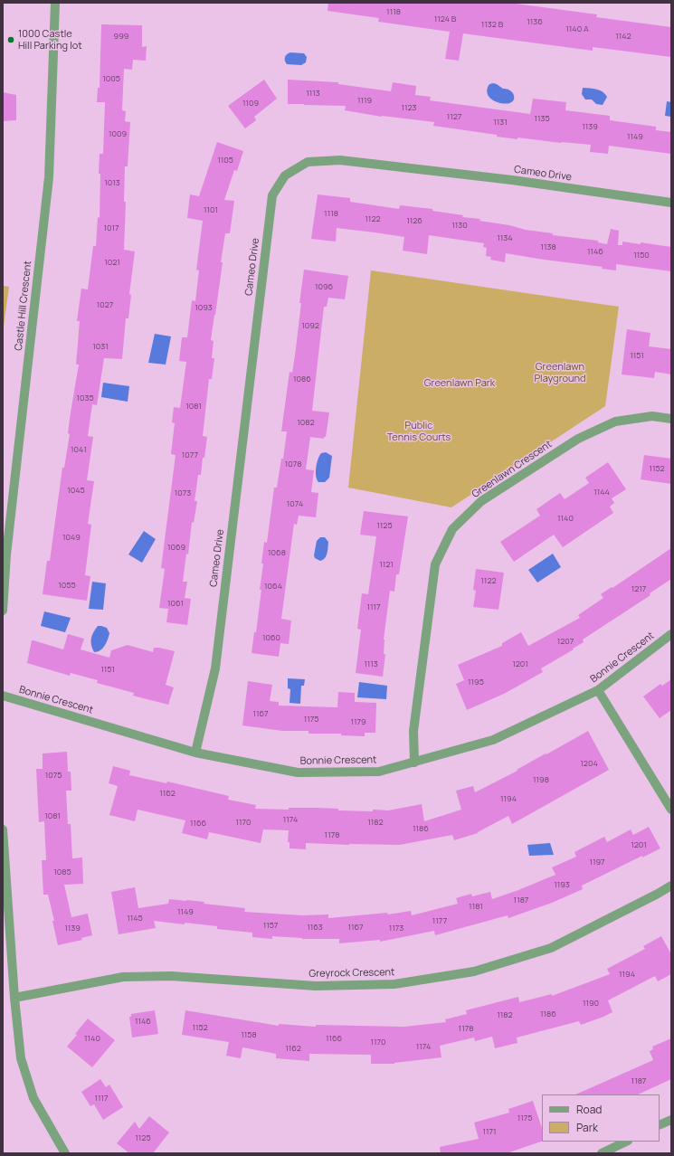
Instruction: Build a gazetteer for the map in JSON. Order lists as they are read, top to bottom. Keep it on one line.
{"streets":{"street":["Cameo Drive","Castle Hill Crescent","Greenlawn Crescent","Bonnie Crescent","Greyrock Crescent"]},"crossings":[["Cameo Drive","Bonnie Crescent"],["Greenlawn Crescent","Bonnie Crescent"]],"parks":["Greenlawn Playground","Greenlawn Park","Public Tennis Courts"],"places":["1000 Castle Hill Parking lot"],"house_numbers":["1118","1124 B","1136","1132 B","1140 A","999","1142","1005","1113","1119","1109","1123","1127","1135","1131","1139","1009","1149","1105","1013","1101","1118","1122","1126","1130","1017","1134","1138","1146","1150","1021","1096","1027","1093","1092","1031","1151","1086","1035","1081","1082","1041","1077","1078","1152","1045","1144","1073","1074","1140","1125","1049","1069","1068","1121","1122","1055","1064","1217","1061","1117","1060","1207","1113","1201","1151","1195","1167","1175","1179","1204","1075","1198","1162","1194","1081","1174","1170","1182","1166","1186","1178","1201","1197","1085","1193","1187","1181","1149","1145","1177","1157","1163","1167","1139","1173","1194","1190","1186","1182","1146","1152","1178","1158","1140","1166","1170","1174","1162","1187","1117","1175","1171","1125"],"legend":["Road","Park"]}
